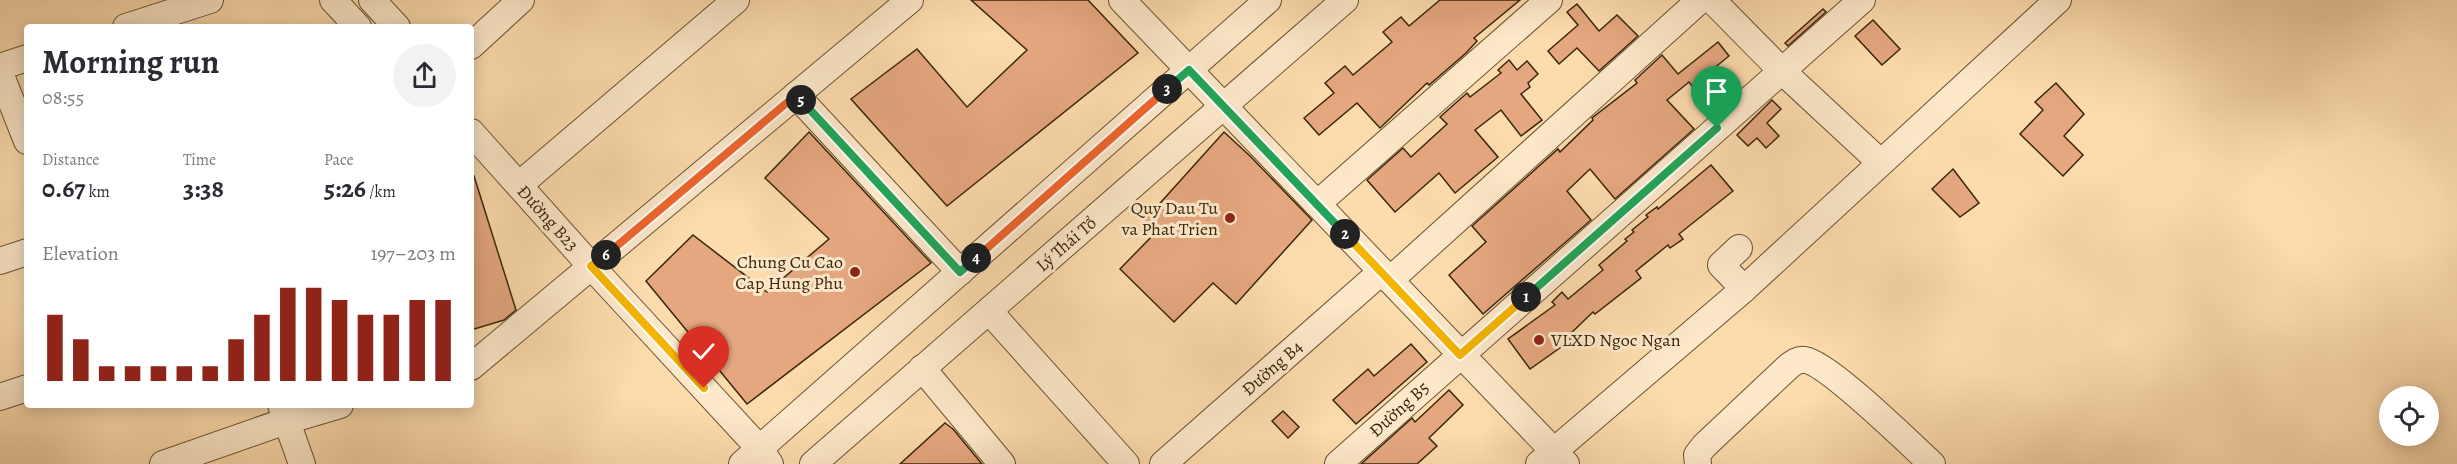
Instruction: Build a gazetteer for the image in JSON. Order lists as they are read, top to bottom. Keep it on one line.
{"streets":{"street":["Đường B23","Lý Thái Tổ","Đường B4","Đường B5"]},"places":["Quy Dau Tu va Phat Trien","Chung Cu Cao Cap Hung Phu","VLXD Ngoc Ngan"],"page":{"heading":["Morning run","08:55"],"pins":["3","5","2","6","4","1"],"stats":[["Distance","0.67 km"],["Time","3:38"],["Pace","5:26 /km"]],"chart":["Elevation","197–203 m"]}}
